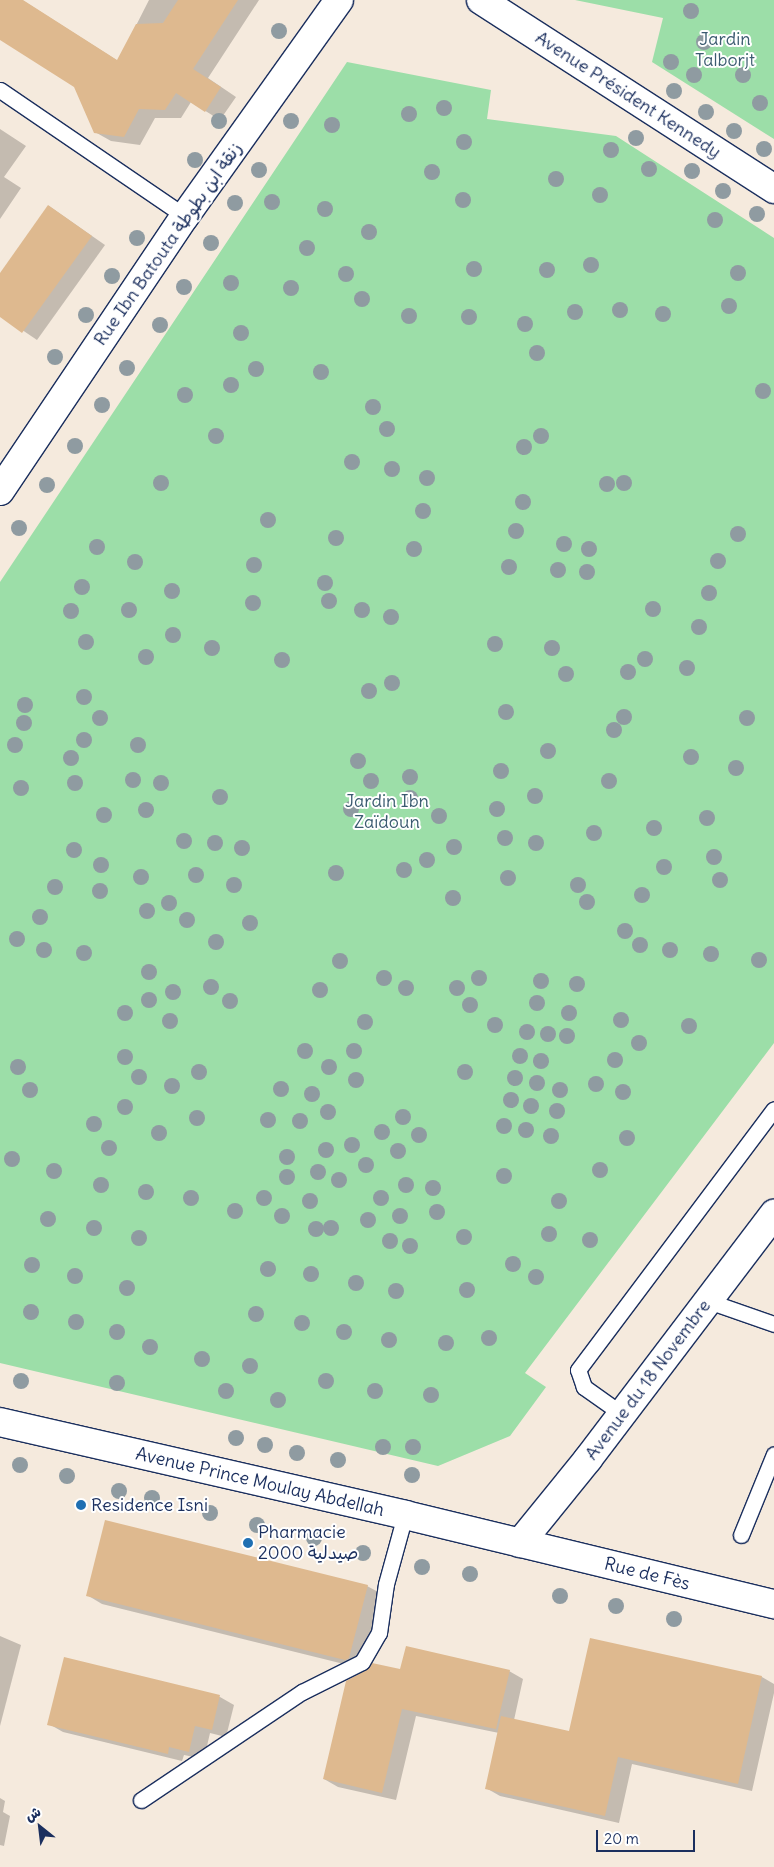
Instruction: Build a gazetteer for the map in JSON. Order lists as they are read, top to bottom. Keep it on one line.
{"streets":{"street":["Avenue Président Kennedy","Rue Ibn Batouta زنقة ابن بطوطة","Avenue du 18 Novembre","Avenue Prince Moulay Abdellah","Rue de Fès"]},"crossings":[["Avenue du 18 Novembre","Avenue Prince Moulay Abdellah"],["Avenue du 18 Novembre","Rue de Fès"],["Avenue Prince Moulay Abdellah","Rue de Fès"]],"parks":["Jardin Talborjt","Jardin Ibn Zaïdoun"],"places":["Residence Isni","Pharmacie 2000 صيدلية"],"scale_bar":"20 m","north":"top left"}
